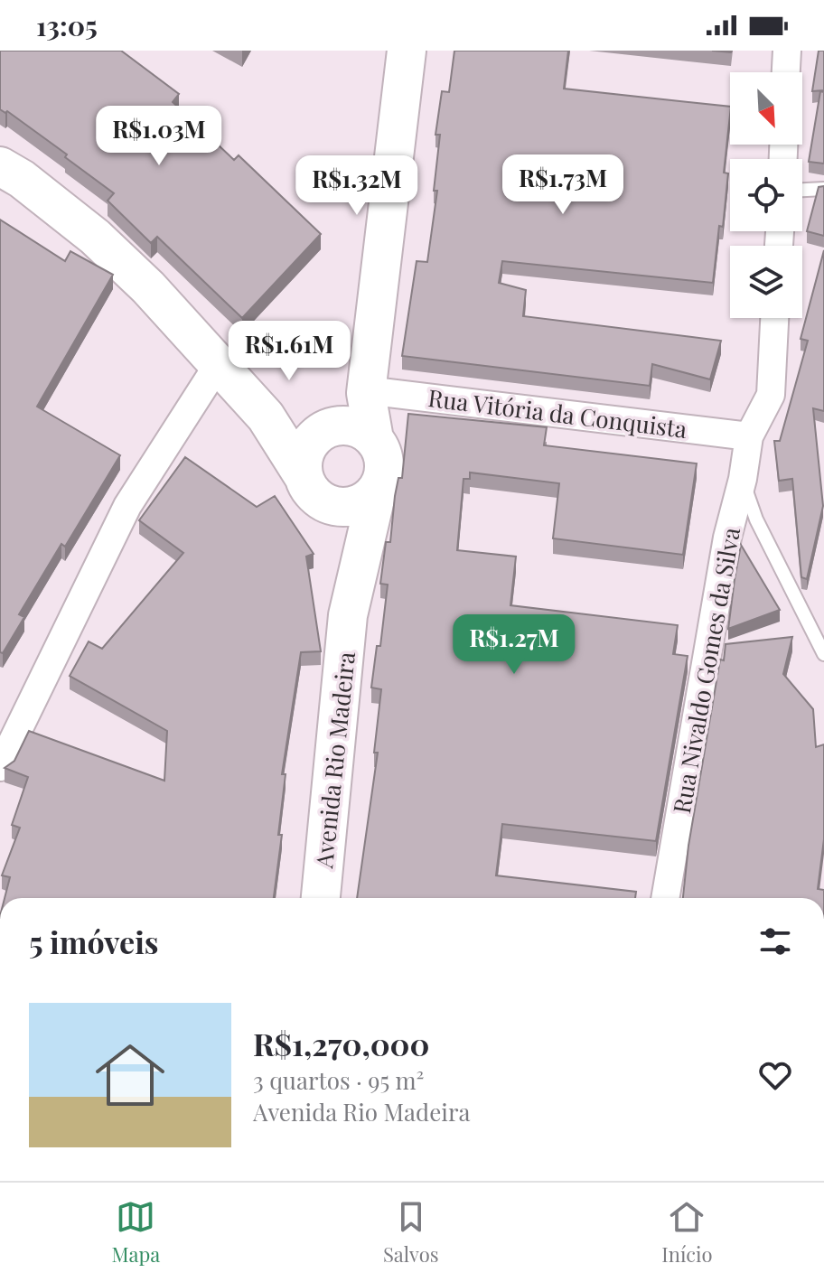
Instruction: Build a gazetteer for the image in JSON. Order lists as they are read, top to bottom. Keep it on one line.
{"streets":{"main road":["Avenida Rio Madeira"],"street":["Rua Vitória da Conquista","Rua Nivaldo Gomes da Silva"]},"crossings":[["Rua Vitória da Conquista","Rua Nivaldo Gomes da Silva"]],"north":"bottom right","page":{"status":"13:05","price":["R$1.03M","R$1.73M","R$1.32M","R$1.61M","R$1.27M"],"heading":"5 imóveis","list":[{"name":"R$1,270,000","note":"3 quartos · 95 m² · Avenida Rio Madeira"}],"tabs":["Mapa","Salvos","Início"]}}
